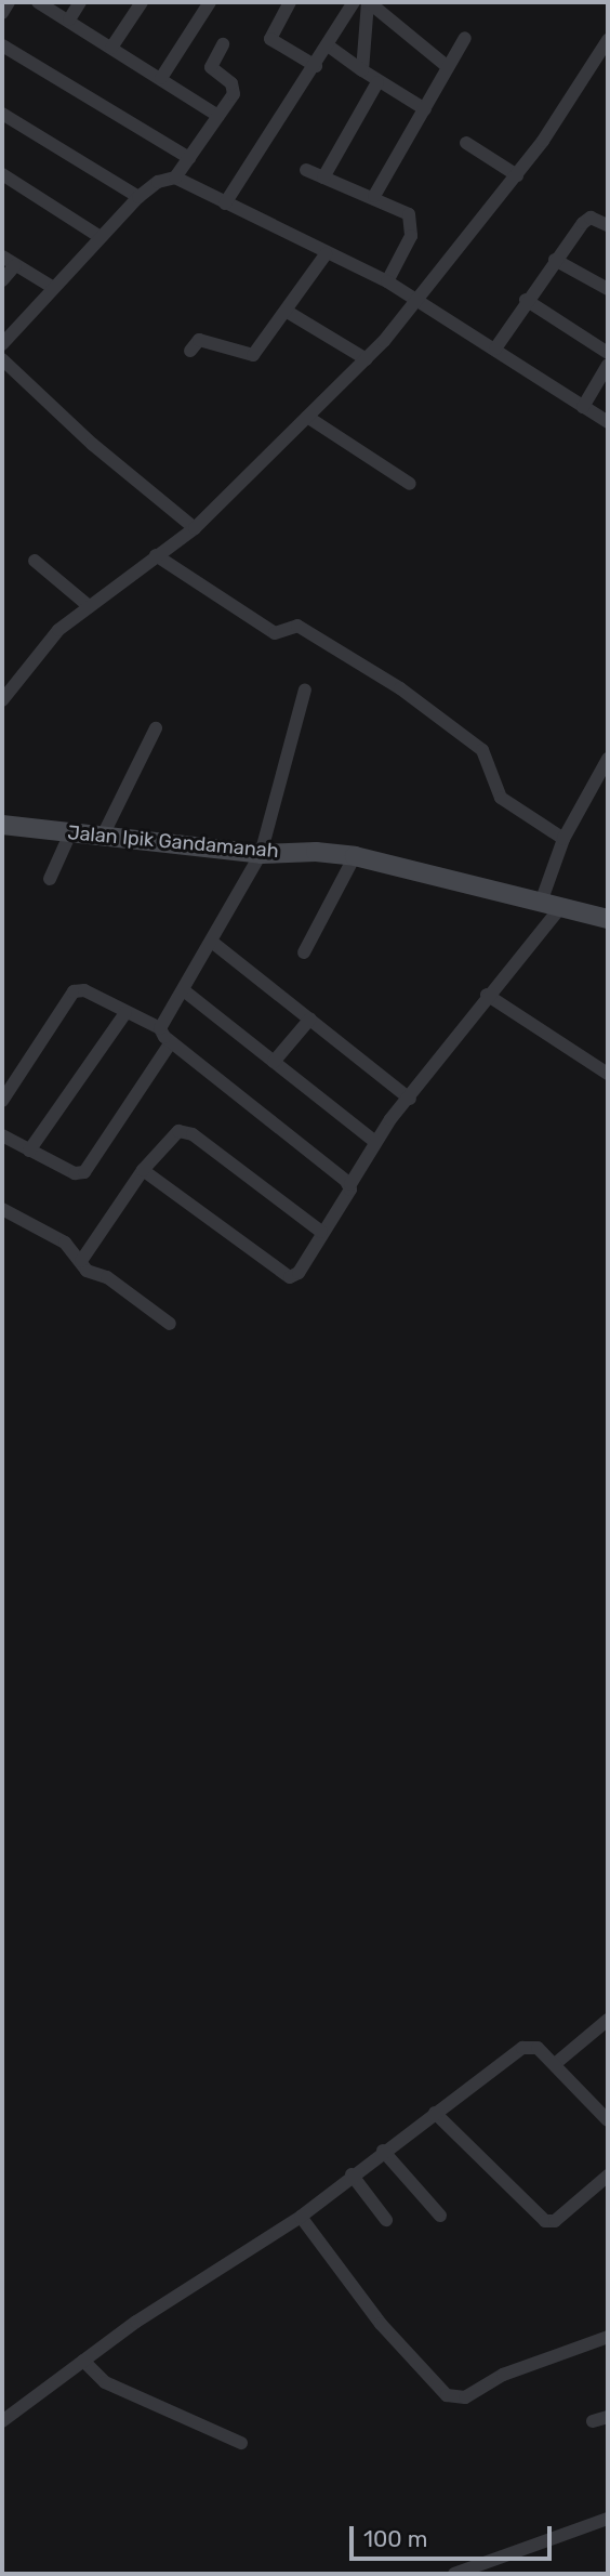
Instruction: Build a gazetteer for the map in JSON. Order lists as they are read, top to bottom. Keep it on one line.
{"streets":{"street":["Jalan Ipik Gandamanah"]},"scale_bar":"100 m"}
